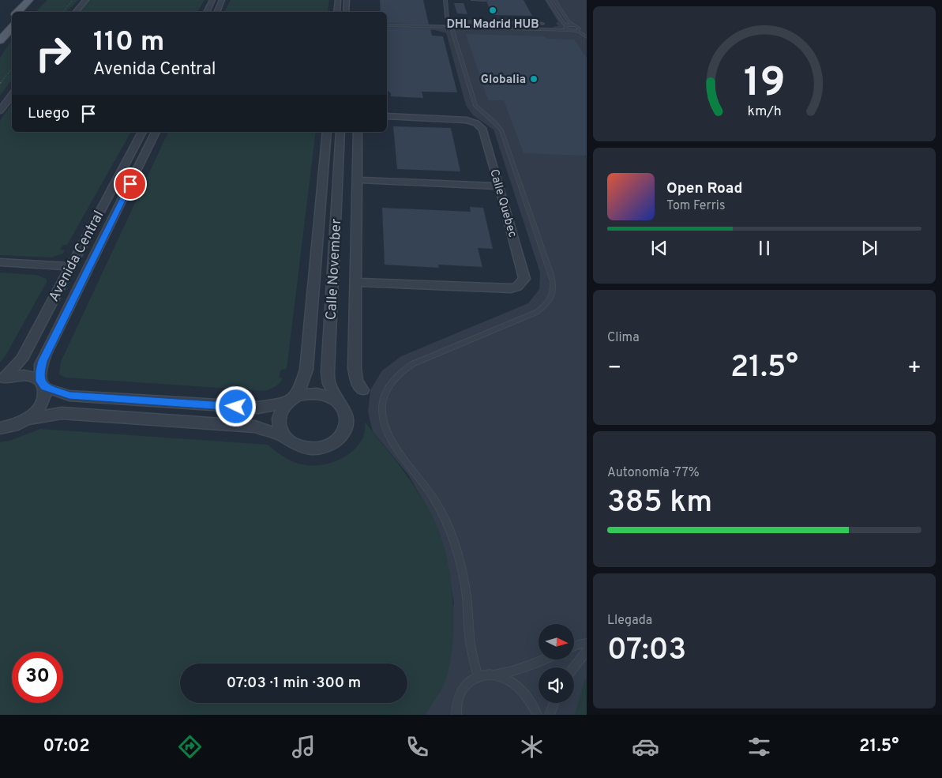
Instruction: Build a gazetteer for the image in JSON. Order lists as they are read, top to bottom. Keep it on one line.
{"streets":{"street":["Calle Quebec","Avenida Central","Calle November"]},"crossings":[["Calle Quebec","Calle November"]],"places":["DHL Madrid HUB","Globalia"],"north":"right","page":{"turn":["110 m","Avenida Central"],"then":"Luego","song":["Open Road","Tom Ferris"],"tile":["Clima",["Autonomía · 77%","385 km"],["Llegada","07:03"]],"heat":["−","21.5°","+"],"limit":"30","trip":"07:03 · 1 min · 300 m","tabs":["07:02","21.5°"],"gauge":["19","km/h"]}}
